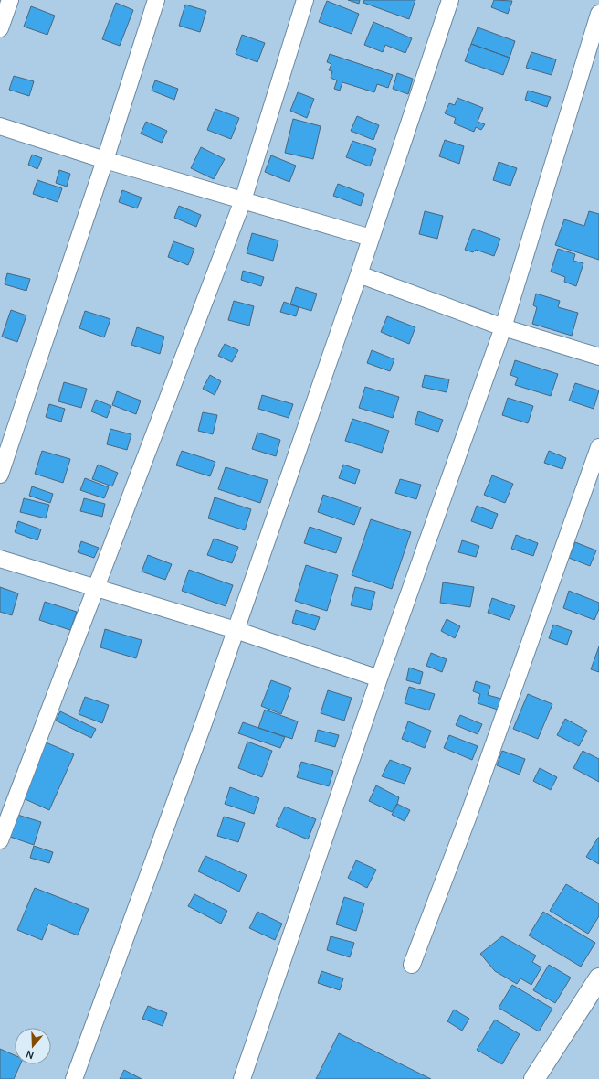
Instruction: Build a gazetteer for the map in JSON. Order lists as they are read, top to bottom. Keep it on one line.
{"north":"bottom"}
